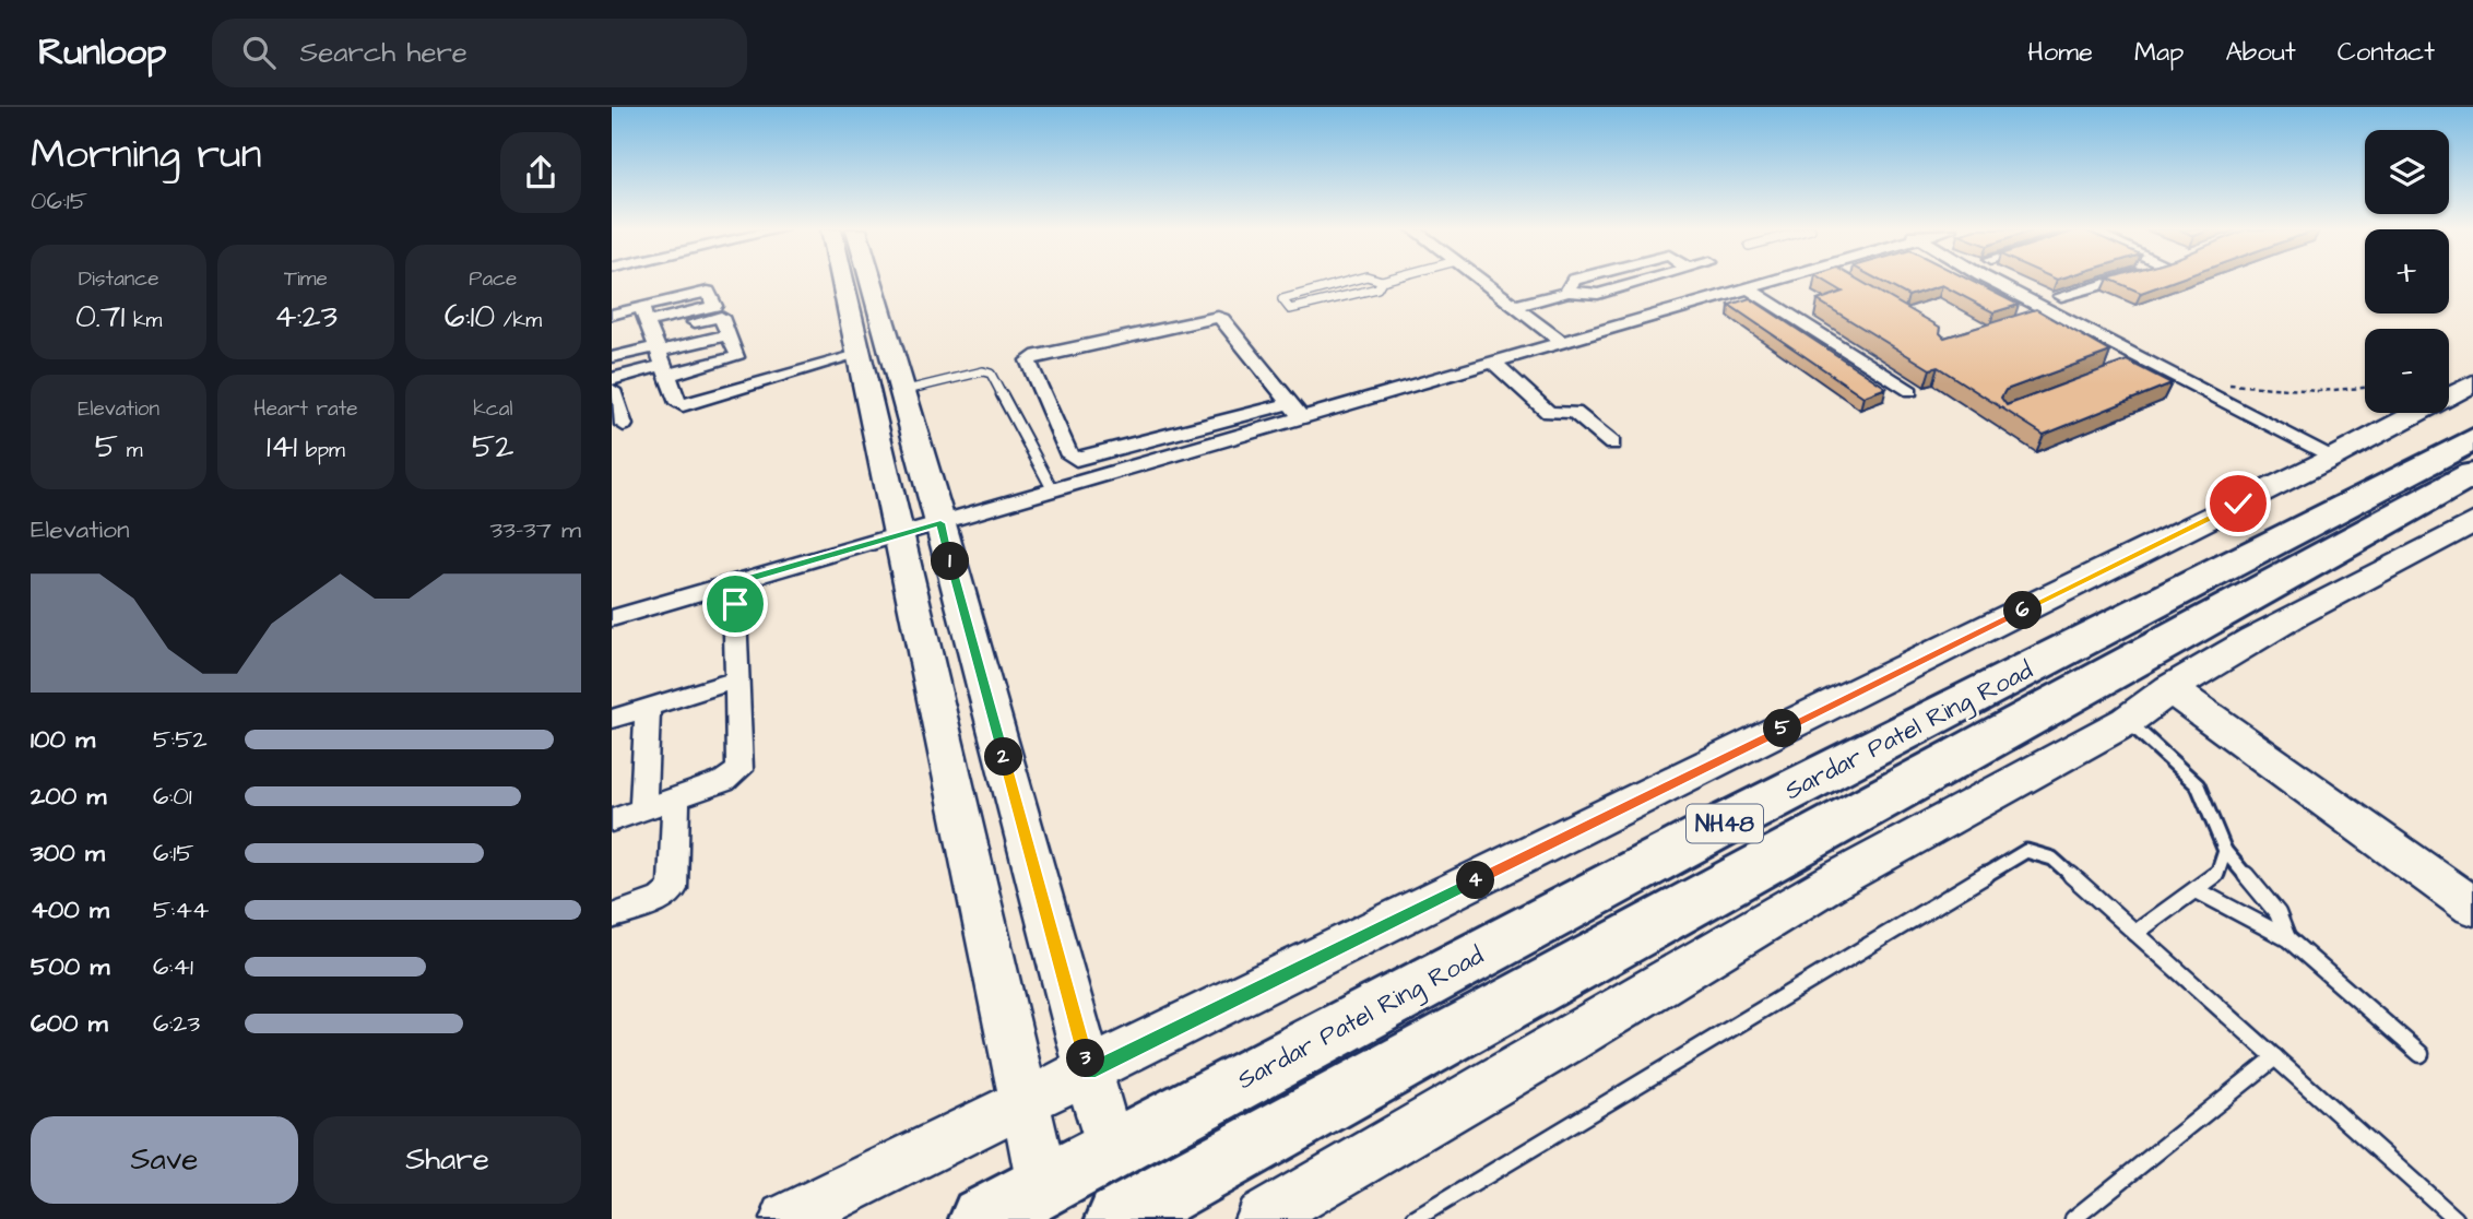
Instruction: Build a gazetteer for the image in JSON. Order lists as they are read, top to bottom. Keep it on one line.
{"streets":{"highway":["Sardar Patel Ring Road","NH48"]},"page":{"header":"Runloop","search":"Search here","nav":["Home","Map","About","Contact"],"heading":["Morning run","06:15"],"map_buttons":["+","−"],"stats":[["Distance","0.71 km"],["Time","4:23"],["Pace","6:10 /km"],["Elevation","5 m"],["Heart rate","141 bpm"],["kcal","52"]],"chart":["Elevation","33–37 m"],"pins":["1","6","5","2","4","3"],"list":[{"name":"100 m","note":"5:52"},{"name":"200 m","note":"6:01"},{"name":"300 m","note":"6:15"},{"name":"400 m","note":"5:44"},{"name":"500 m","note":"6:41"},{"name":"600 m","note":"6:23"}],"buttons":["Save","Share"]}}
